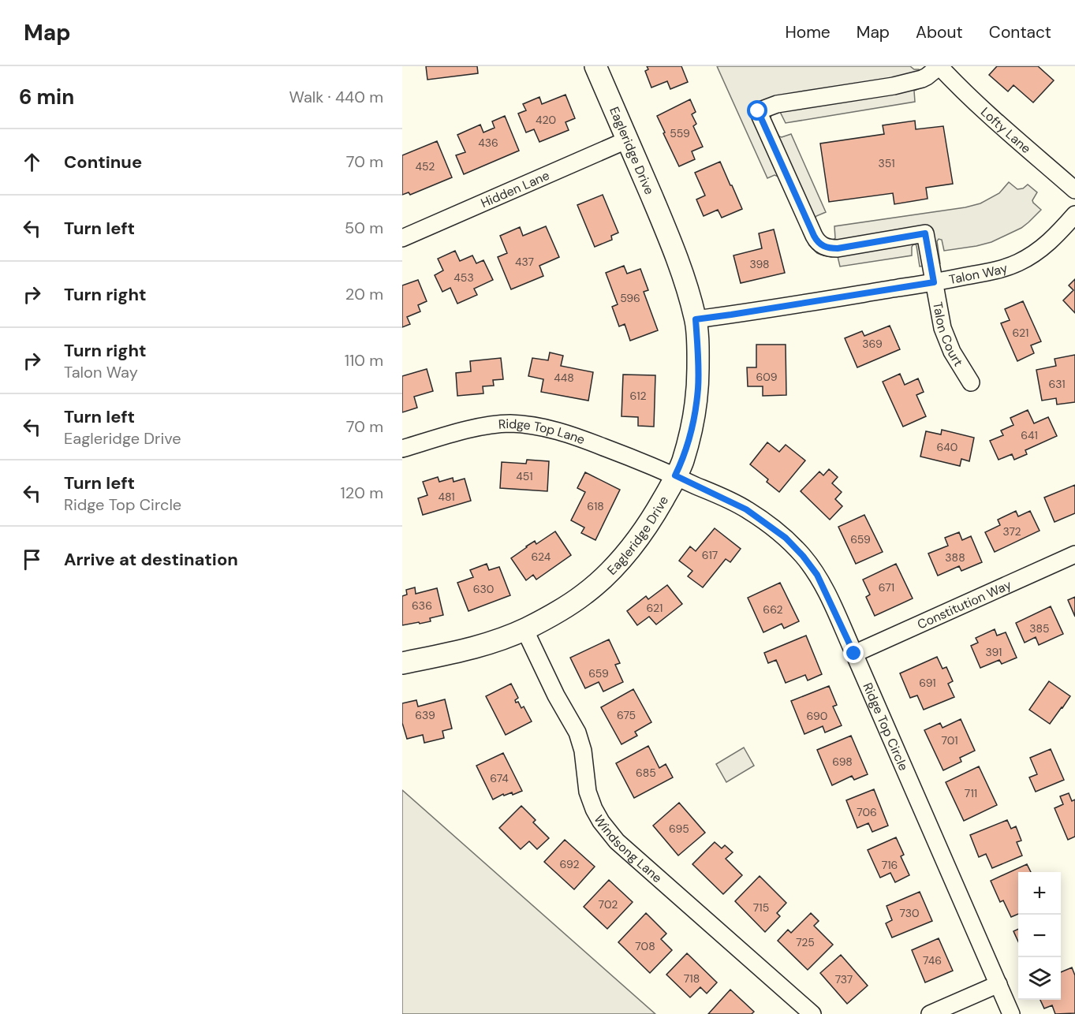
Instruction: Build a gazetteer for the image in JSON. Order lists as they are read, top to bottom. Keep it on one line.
{"streets":{"main road":["Eagleridge Drive"],"street":["Lofty Lane","Hidden Lane","Talon Way","Talon Court","Ridge Top Lane","Constitution Way","Ridge Top Circle","Windsong Lane"]},"crossings":[["Lofty Lane","Talon Court"],["Eagleridge Drive","Hidden Lane"],["Eagleridge Drive","Talon Way"],["Eagleridge Drive","Ridge Top Lane"],["Eagleridge Drive","Ridge Top Circle"],["Eagleridge Drive","Windsong Lane"],["Talon Way","Talon Court"],["Ridge Top Lane","Ridge Top Circle"],["Constitution Way","Ridge Top Circle"]],"house_numbers":["420","559","436","351","452","437","398","453","596","621","369","609","448","631","612","641","640","451","481","618","372","659","617","624","388","671","630","636","621","662","385","391","659","691","639","675","690","701","698","685","674","711","706","695","692","716","702","715","730","725","708","746","718","737"],"page":{"header":"Map","nav":["Home","Map","About","Contact"],"heading":["6 min","Walk · 440 m"],"list":[["Continue","70 m"],["Turn left","50 m"],["Turn right","20 m"],["Turn right","Talon Way","110 m"],["Turn left","Eagleridge Drive","70 m"],["Turn left","Ridge Top Circle","120 m"],"Arrive at destination"],"map_buttons":["+","−"]}}
